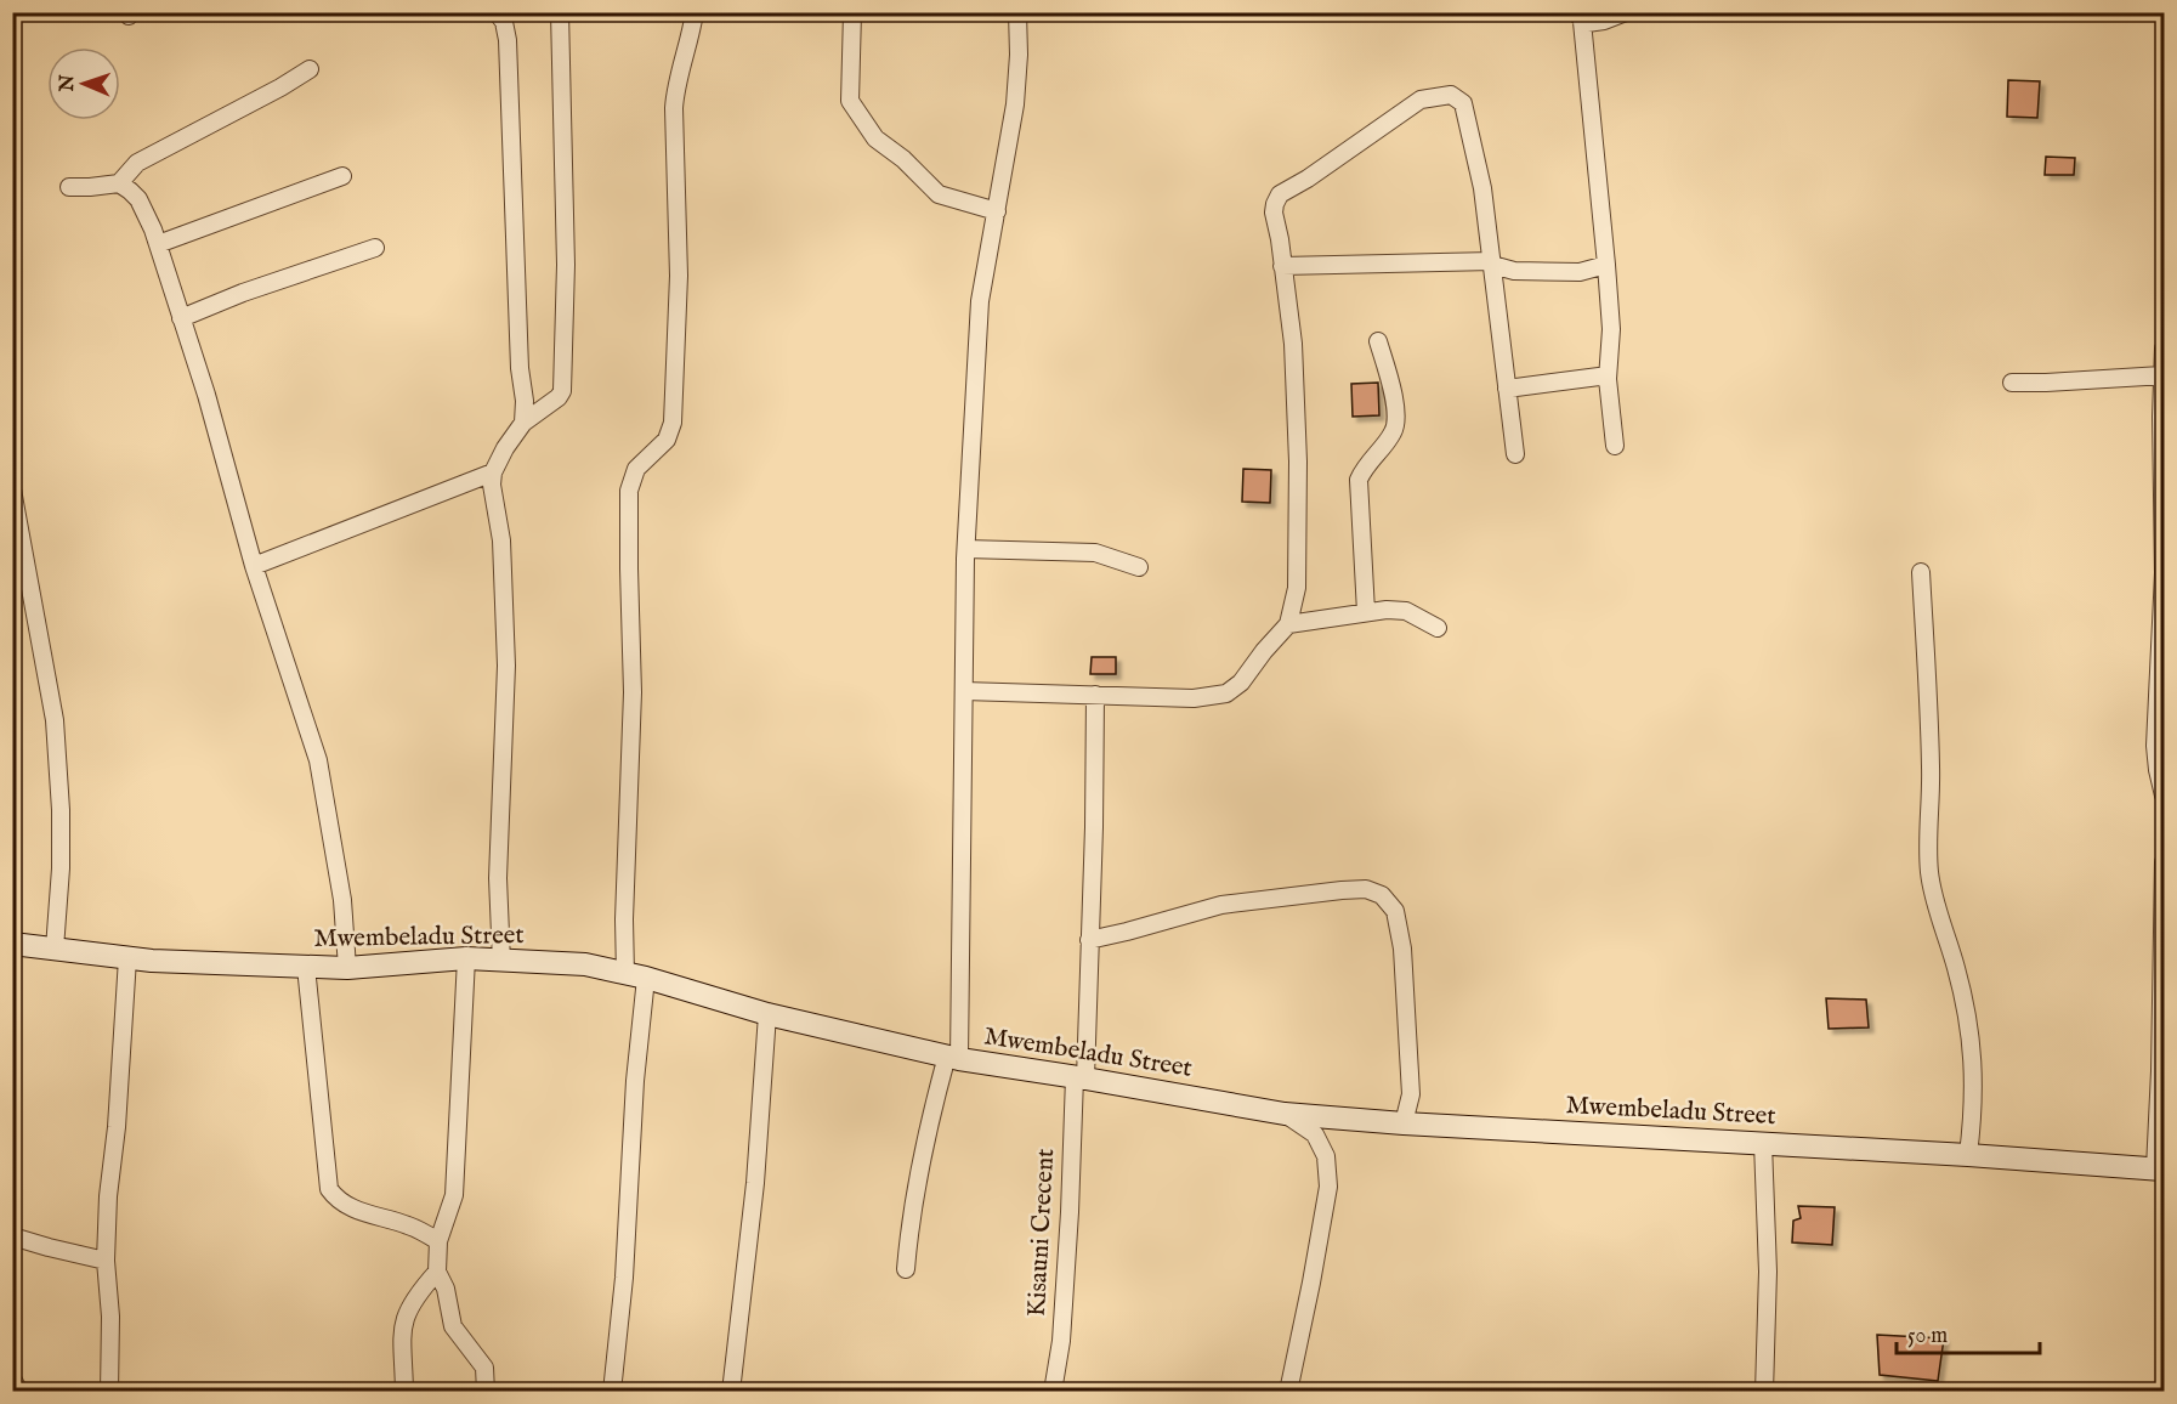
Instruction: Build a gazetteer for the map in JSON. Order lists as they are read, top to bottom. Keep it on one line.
{"streets":{"street":["Mwembeladu Street","Kisauni Crecent"]},"crossings":[["Mwembeladu Street","Kisauni Crecent"]],"scale_bar":"50 m","north":"left"}
